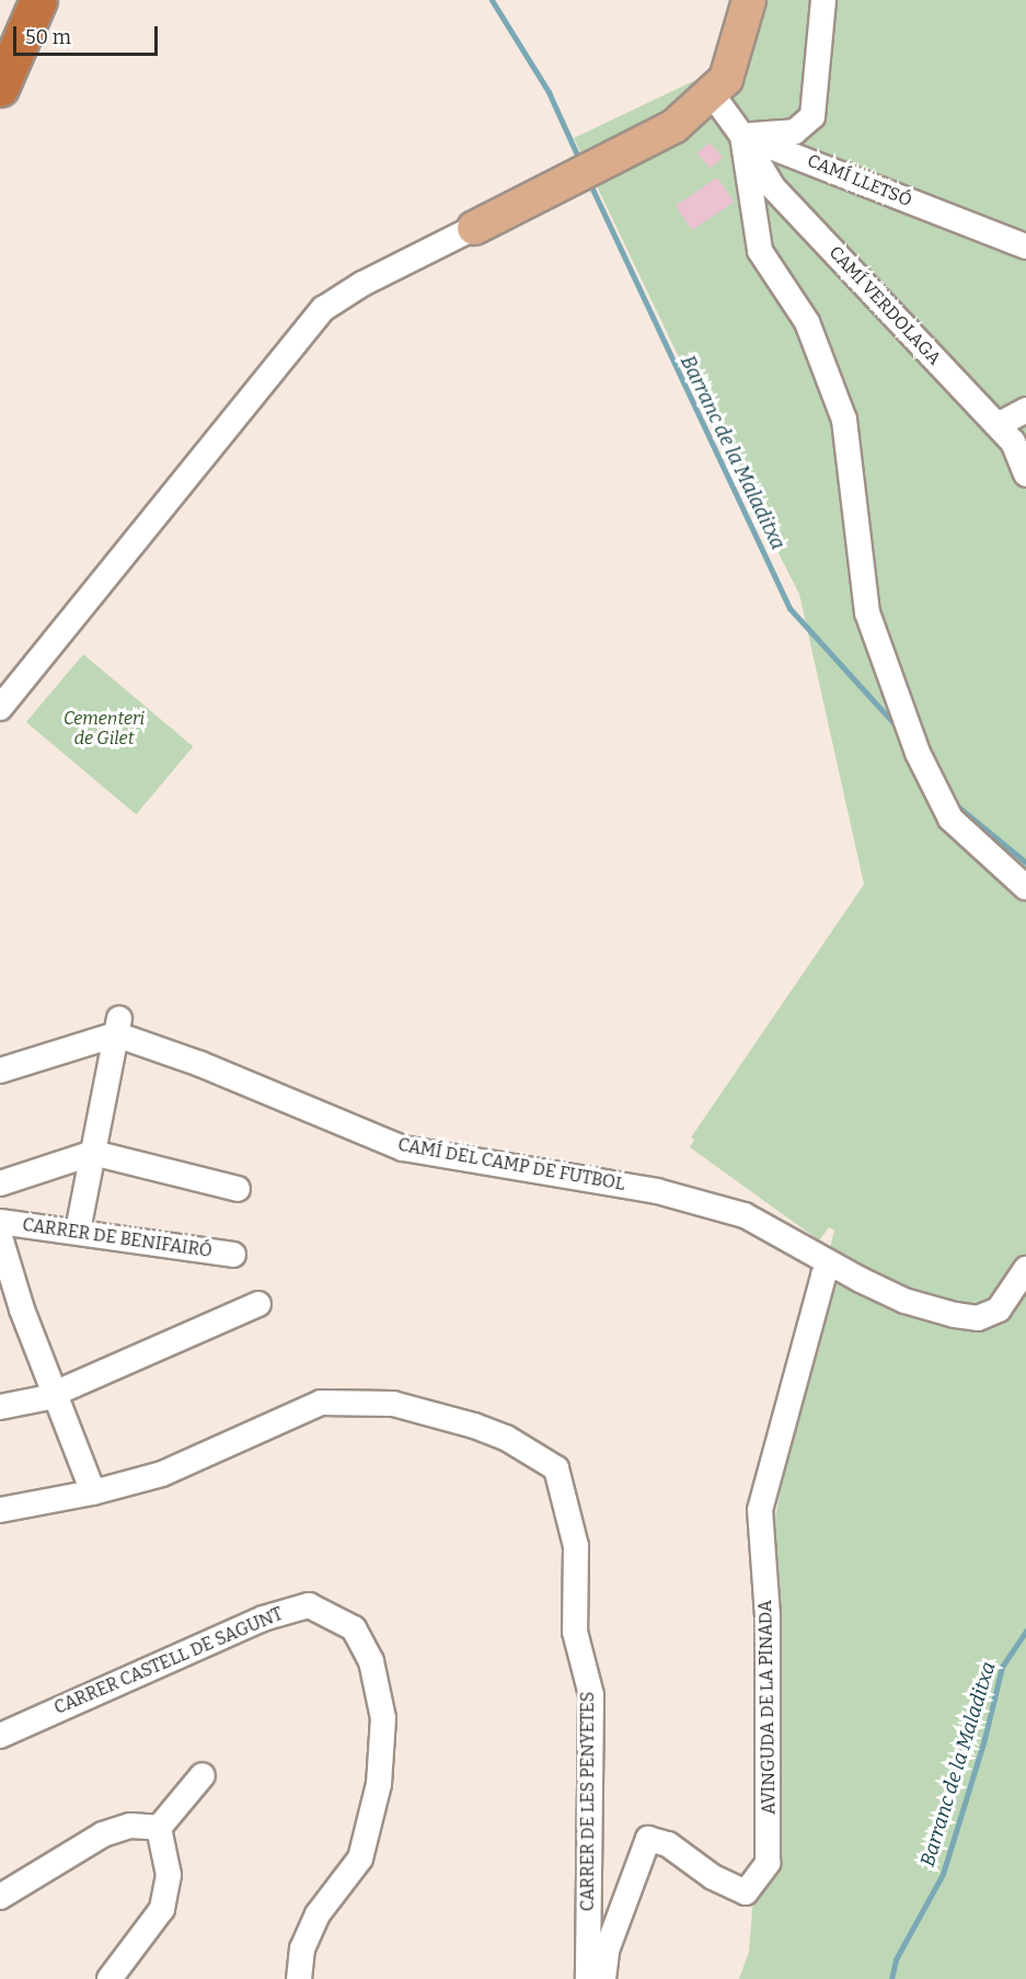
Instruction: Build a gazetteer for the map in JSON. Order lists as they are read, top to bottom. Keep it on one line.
{"streets":{"street":["CAMÍ LLETSÓ","CAMÍ VERDOLAGA","CAMÍ DEL CAMP DE FUTBOL","CARRER DE BENIFAIRÓ","CARRER CASTELL DE SAGUNT","AVINGUDA DE LA PINADA","CARRER DE LES PENYETES"]},"crossings":[["CAMÍ LLETSÓ","CAMÍ VERDOLAGA"],["CAMÍ DEL CAMP DE FUTBOL","AVINGUDA DE LA PINADA"]],"water":["Barranc de la Maladitxa"],"parks":["Cementeri de Gilet"],"scale_bar":"50 m"}
